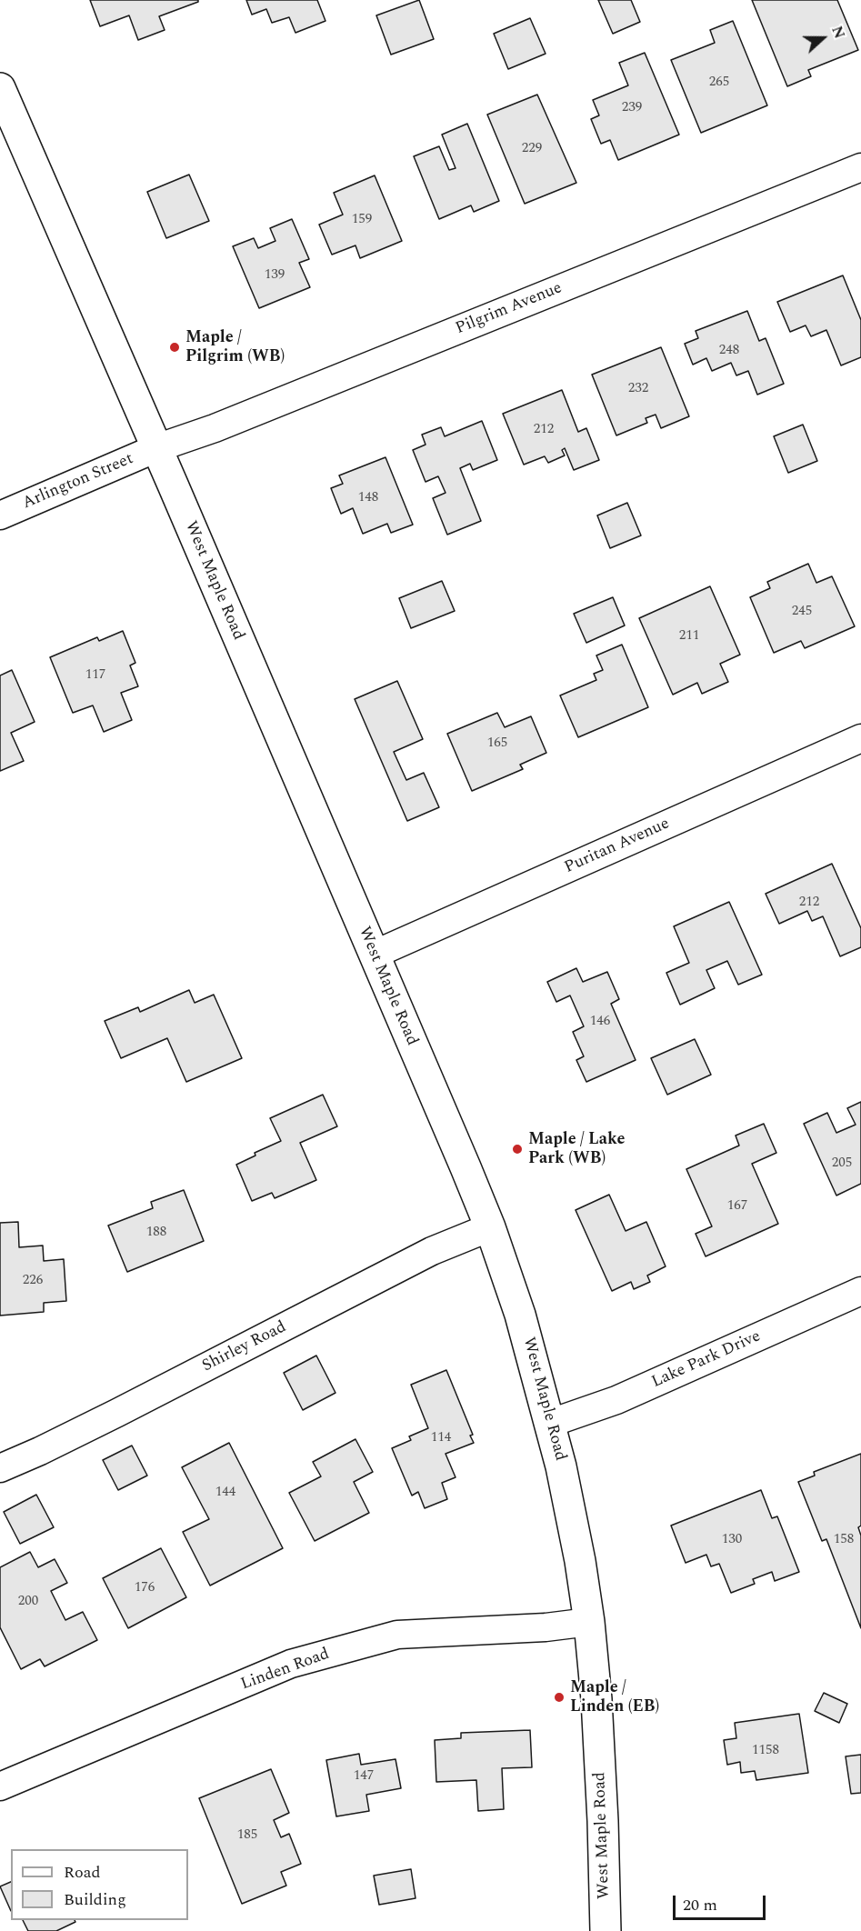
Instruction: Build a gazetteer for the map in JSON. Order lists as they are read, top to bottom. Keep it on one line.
{"streets":{"main road":["West Maple Road"],"street":["Pilgrim Avenue","Arlington Street","Puritan Avenue","Shirley Road","Lake Park Drive","Linden Road"]},"crossings":[["Pilgrim Avenue","Arlington Street"],["Pilgrim Avenue","West Maple Road"],["Arlington Street","West Maple Road"],["West Maple Road","Puritan Avenue"],["West Maple Road","Shirley Road"],["West Maple Road","Lake Park Drive"],["West Maple Road","Linden Road"]],"places":["Maple / Pilgrim (WB)","Maple / Lake Park (WB)","Maple / Linden (EB)"],"house_numbers":["265","239","229","159","139","248","232","212","148","245","211","117","165","212","146","205","167","188","226","114","144","130","158","176","200","1158","147","185"],"legend":["Road","Building"],"scale_bar":"20 m","north":"right"}
